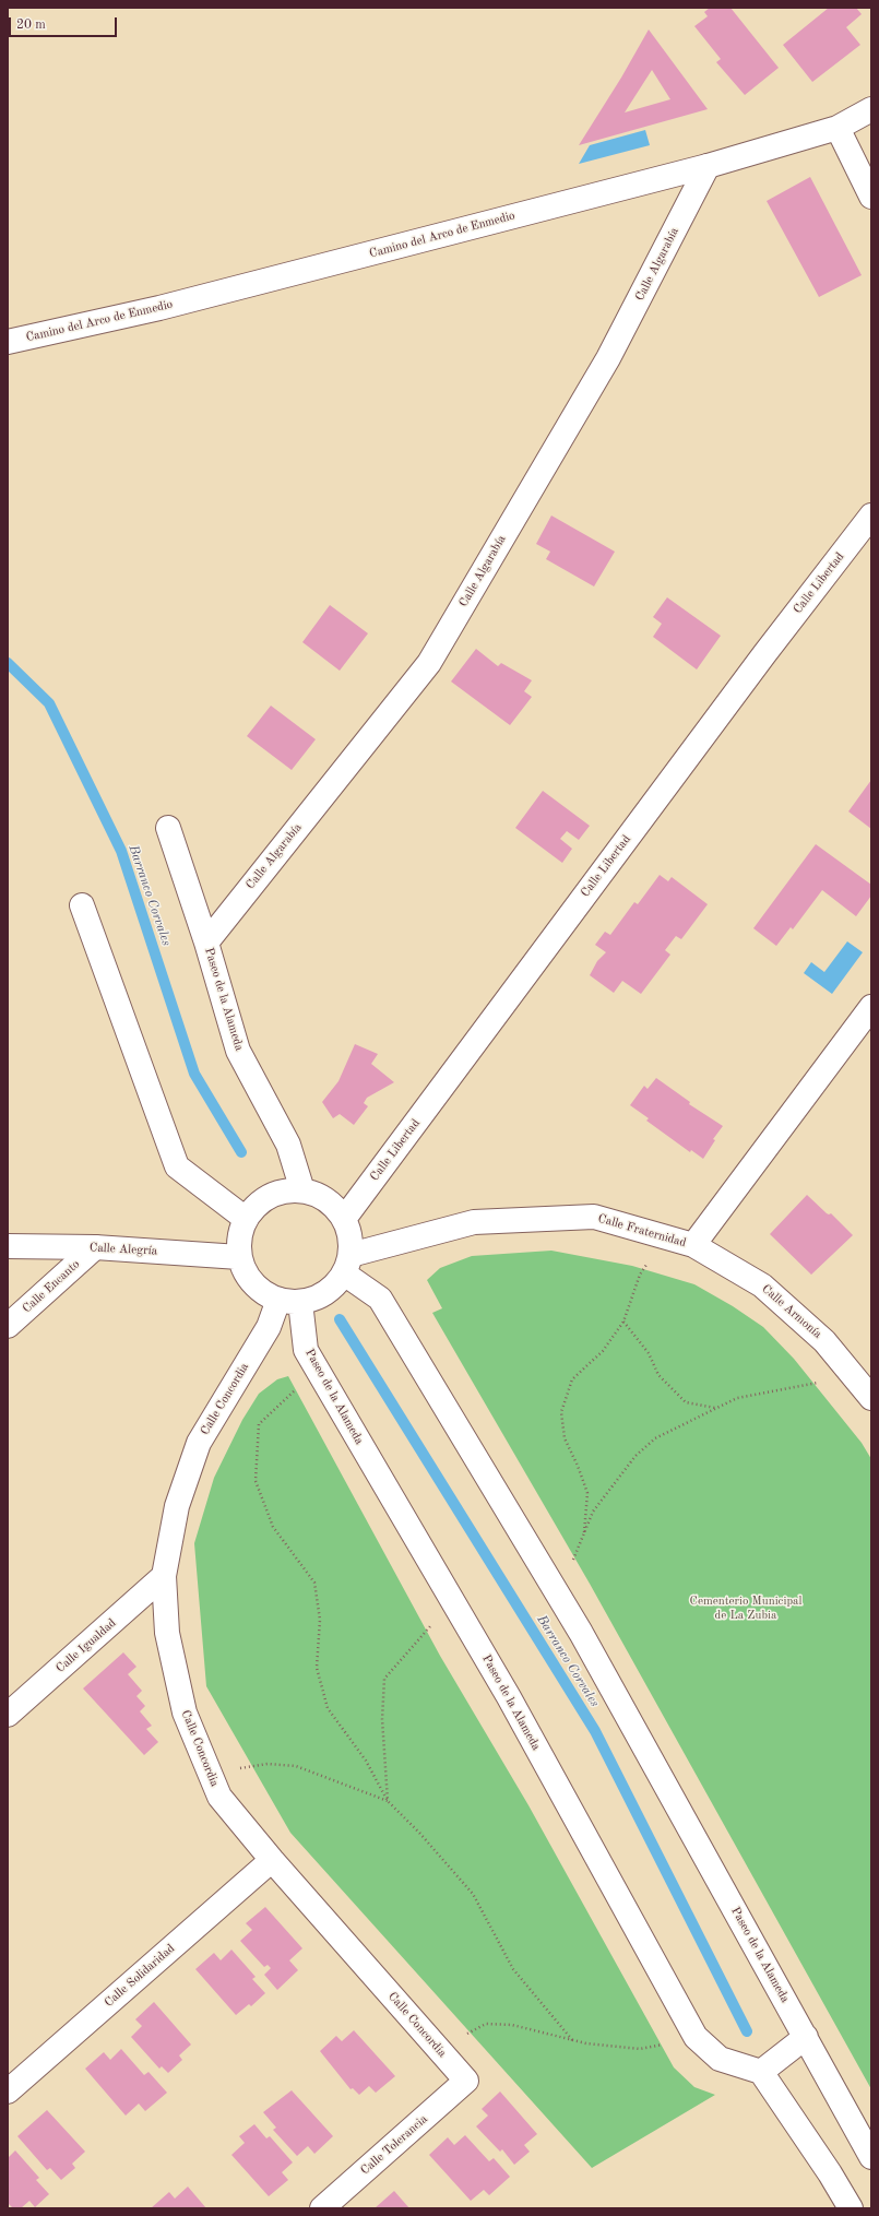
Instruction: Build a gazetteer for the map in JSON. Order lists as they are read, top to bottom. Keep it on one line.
{"streets":{"street":["Camino del Arco de Enmedio","Calle Algarabía","Calle Libertad","Paseo de la Alameda","Calle Fraternidad","Calle Alegría","Calle Encanto","Calle Armonía","Calle Concordia","Calle Igualdad","Calle Solidaridad","Calle Tolerancia"]},"crossings":[["Camino del Arco de Enmedio","Calle Algarabía"],["Calle Algarabía","Paseo de la Alameda"],["Calle Libertad","Paseo de la Alameda"],["Calle Libertad","Calle Fraternidad"],["Calle Libertad","Calle Alegría"],["Calle Libertad","Calle Concordia"],["Paseo de la Alameda","Calle Fraternidad"],["Paseo de la Alameda","Calle Alegría"],["Paseo de la Alameda","Calle Concordia"],["Calle Fraternidad","Calle Alegría"],["Calle Fraternidad","Calle Armonía"],["Calle Fraternidad","Calle Concordia"],["Calle Alegría","Calle Encanto"],["Calle Alegría","Calle Concordia"],["Calle Concordia","Calle Igualdad"],["Calle Concordia","Calle Solidaridad"],["Calle Concordia","Calle Tolerancia"]],"water":["Barranco Corvales"],"parks":["Cementerio Municipal de La Zubia"],"scale_bar":"20 m"}
